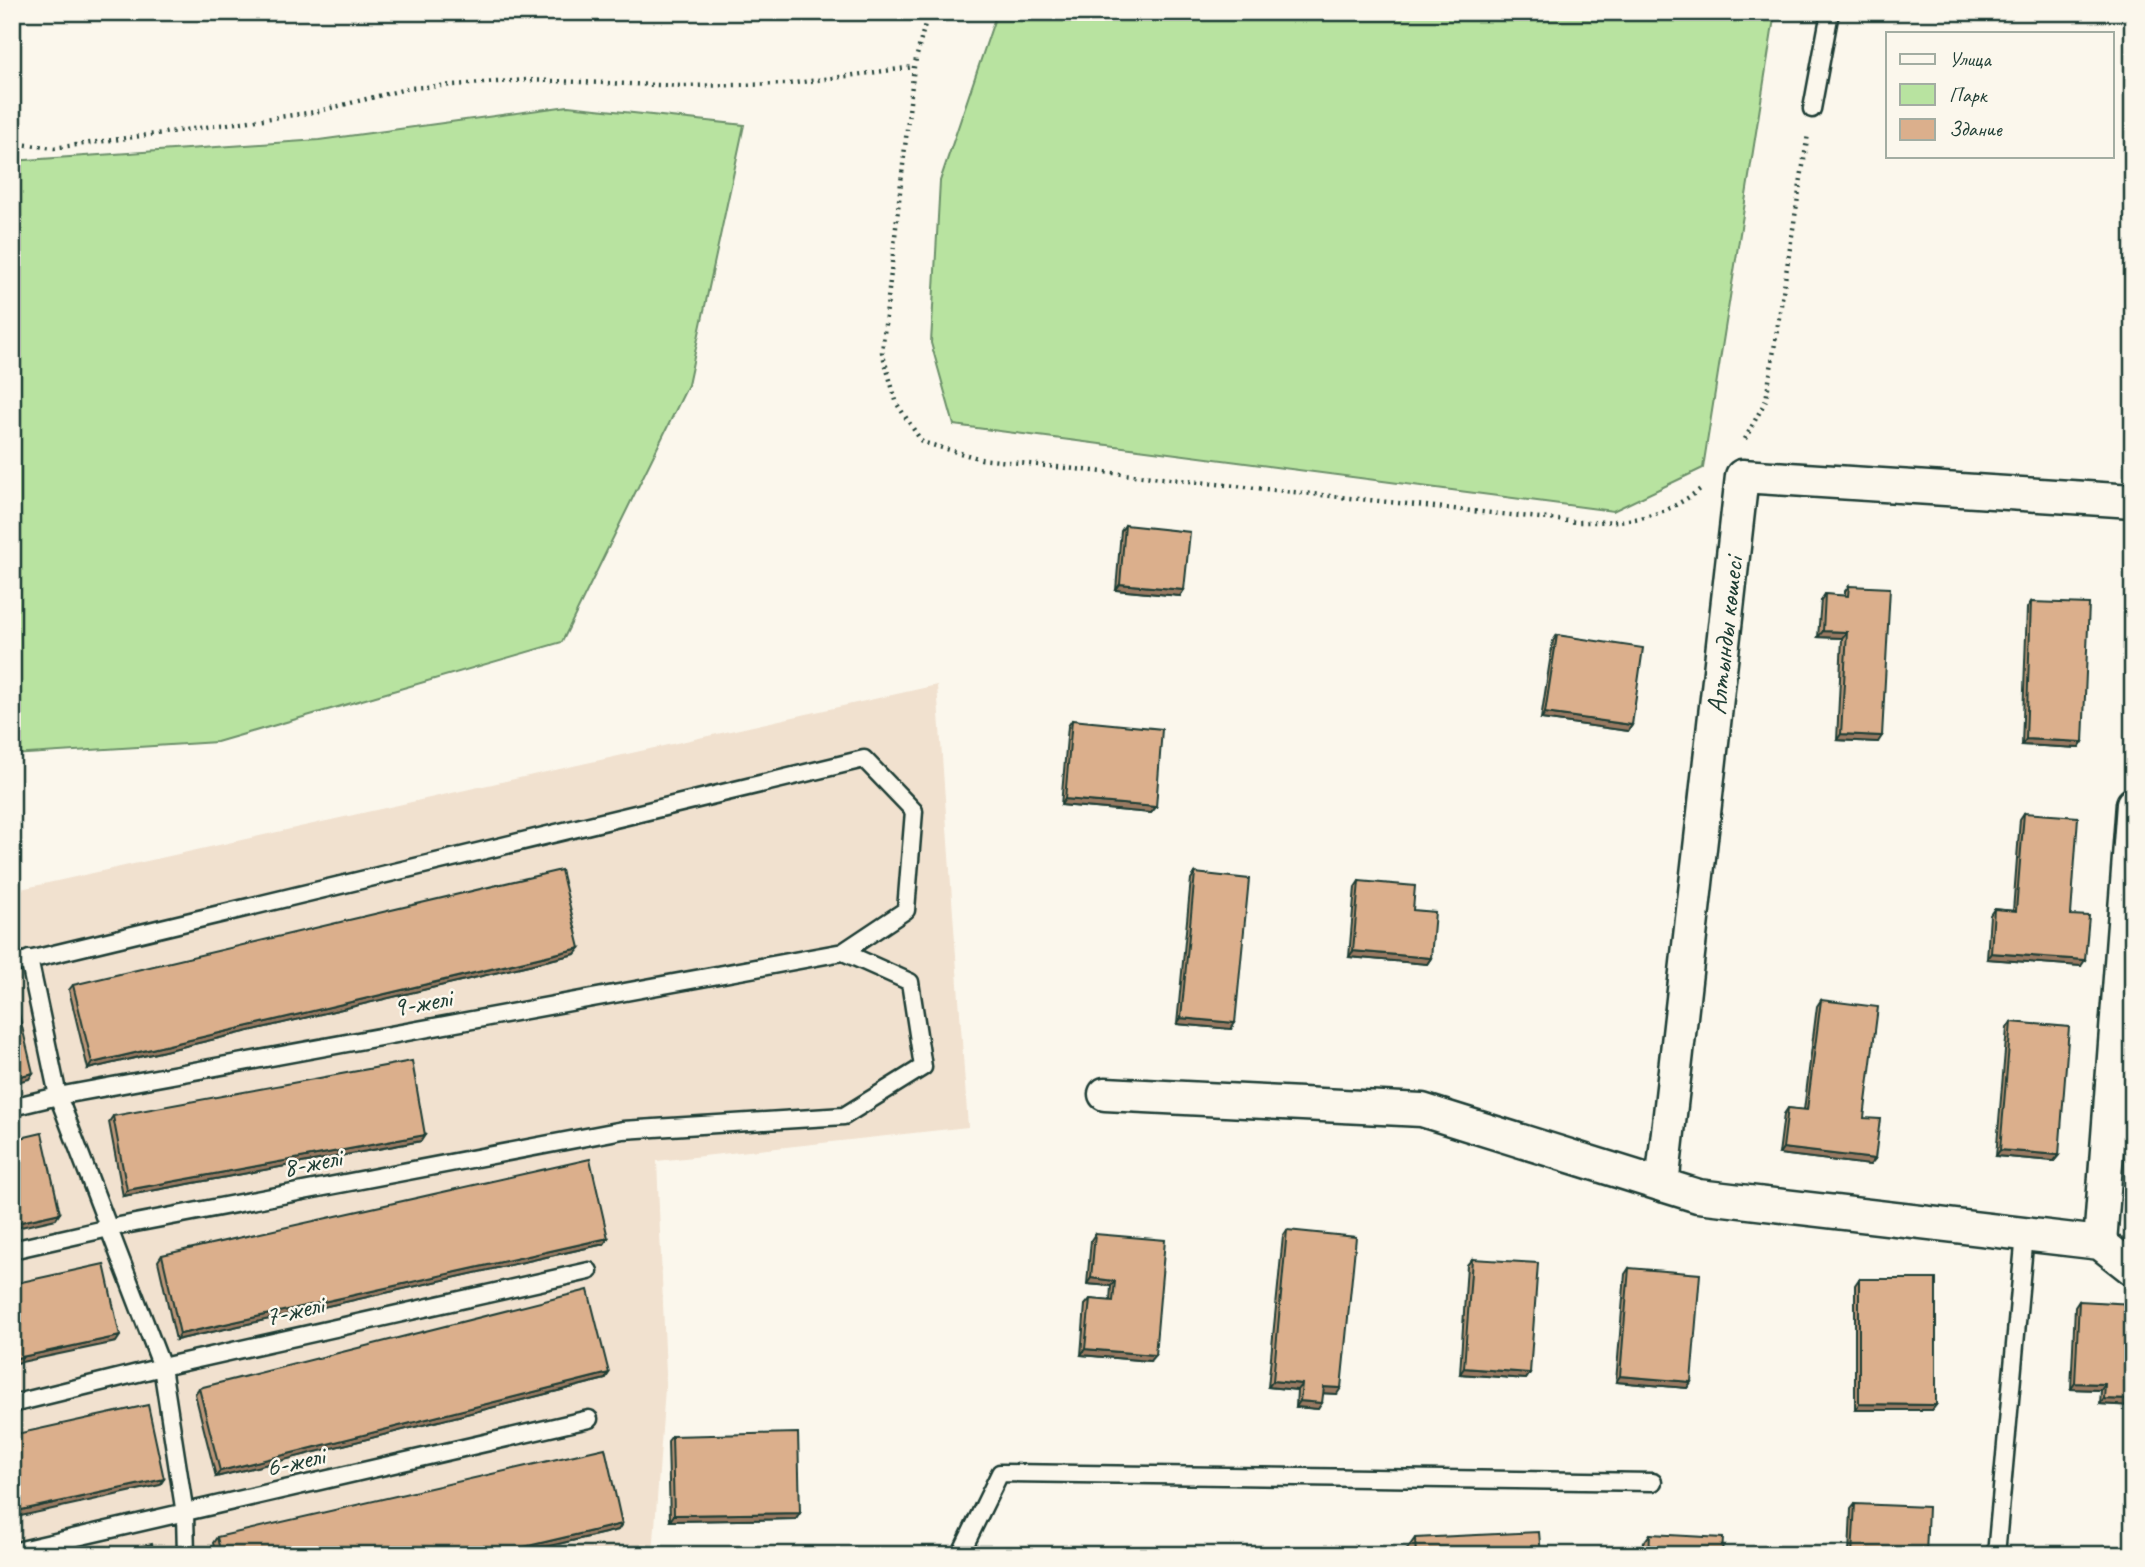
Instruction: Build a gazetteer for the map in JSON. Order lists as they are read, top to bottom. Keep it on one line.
{"streets":{"street":["Алтынды көшесі"],"lane":["9-желі","8-желі","7-желі","6-желі"]},"crossings":[["9-желі","8-желі"]],"legend":["Улица","Парк","Здание"]}
